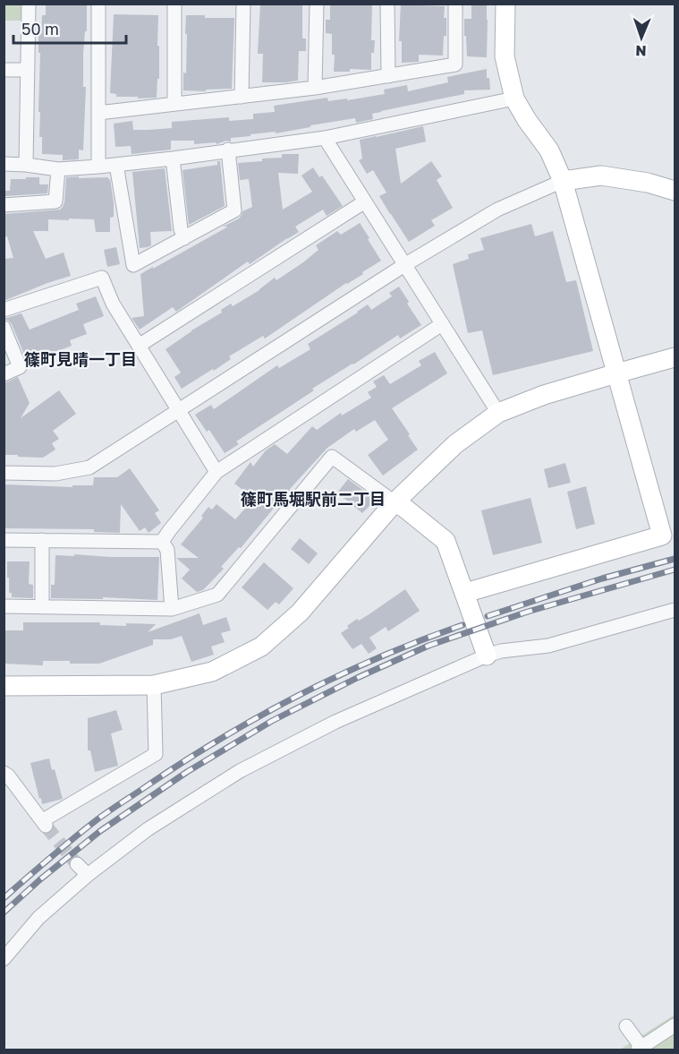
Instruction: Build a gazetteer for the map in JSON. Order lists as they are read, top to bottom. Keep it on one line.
{"districts":["篠町見晴一丁目","篠町馬堀駅前二丁目"],"scale_bar":"50 m","north":"bottom"}
